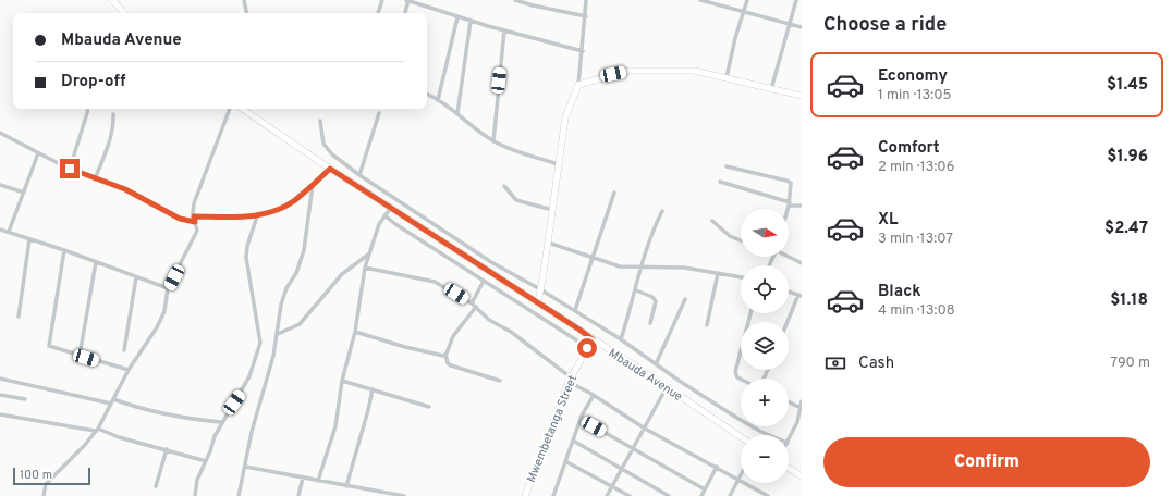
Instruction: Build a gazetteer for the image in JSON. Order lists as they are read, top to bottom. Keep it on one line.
{"streets":{"street":["Mbauda Avenue","Mwembetanga Street"]},"crossings":[["Mbauda Avenue","Mwembetanga Street"]],"scale_bar":"100 m","north":"right","page":{"heading":"Choose a ride","banner":["Mbauda Avenue","Drop-off"],"list":[{"name":"Economy","note":"1 min · 13:05","value":"$1.45"},{"name":"Comfort","note":"2 min · 13:06","value":"$1.96"},{"name":"XL","note":"3 min · 13:07","value":"$2.47"},{"name":"Black","note":"4 min · 13:08","value":"$1.18"}],"map_buttons":["+","−"],"pay":["Cash","790 m"],"buttons":"Confirm","scale":"100 m"}}
